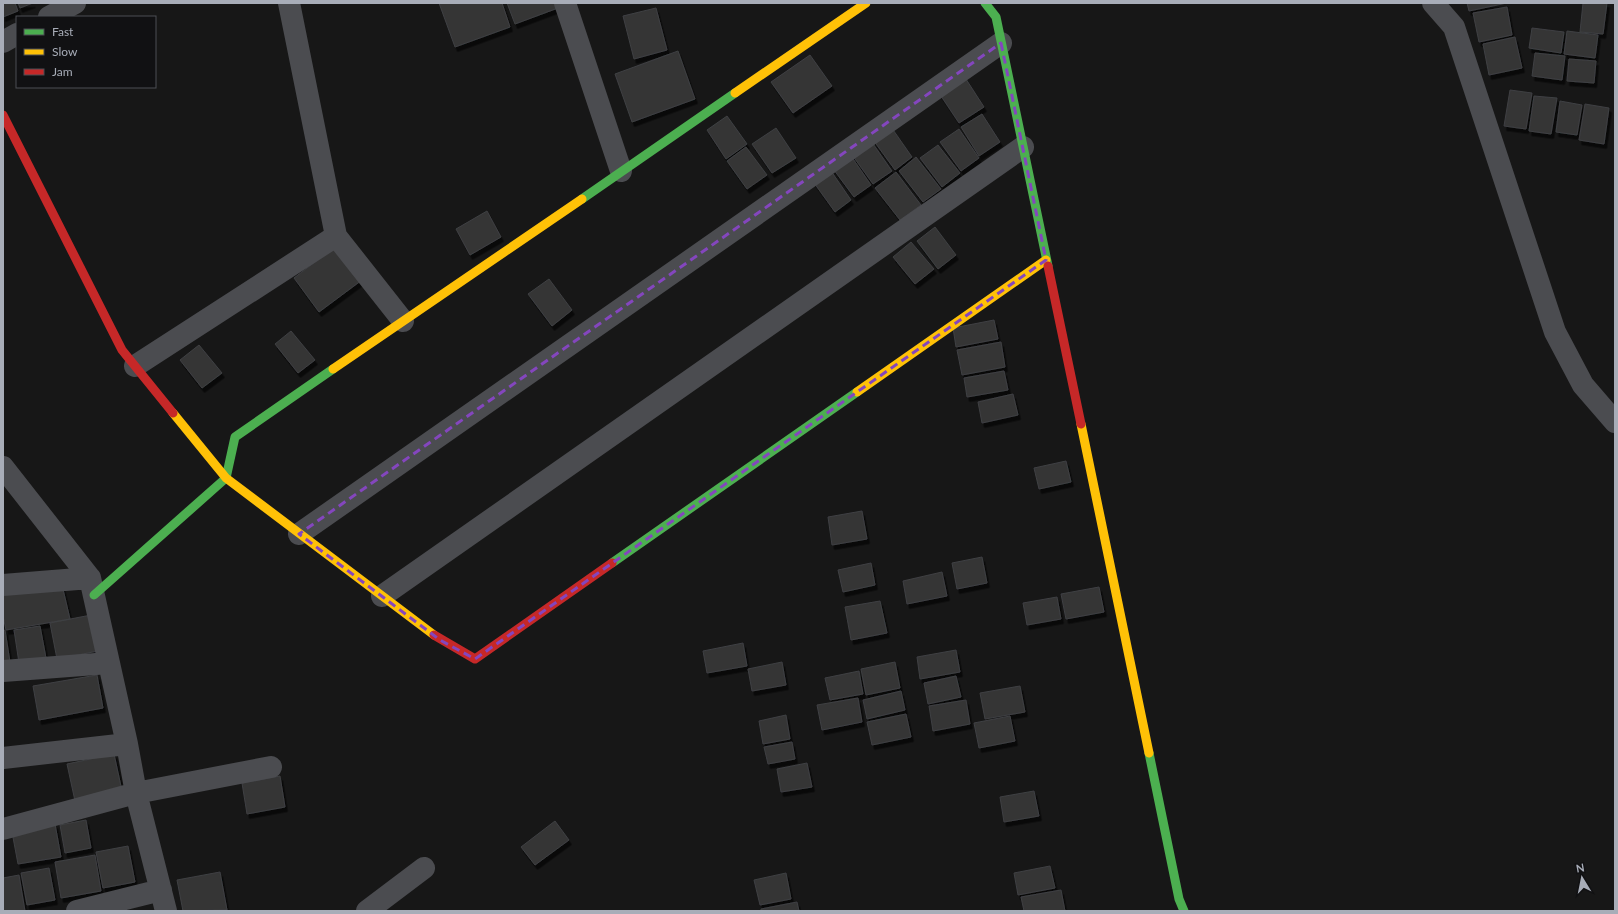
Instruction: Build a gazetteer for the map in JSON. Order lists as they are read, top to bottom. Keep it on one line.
{"legend":["Fast","Slow","Jam"],"north":"top"}
